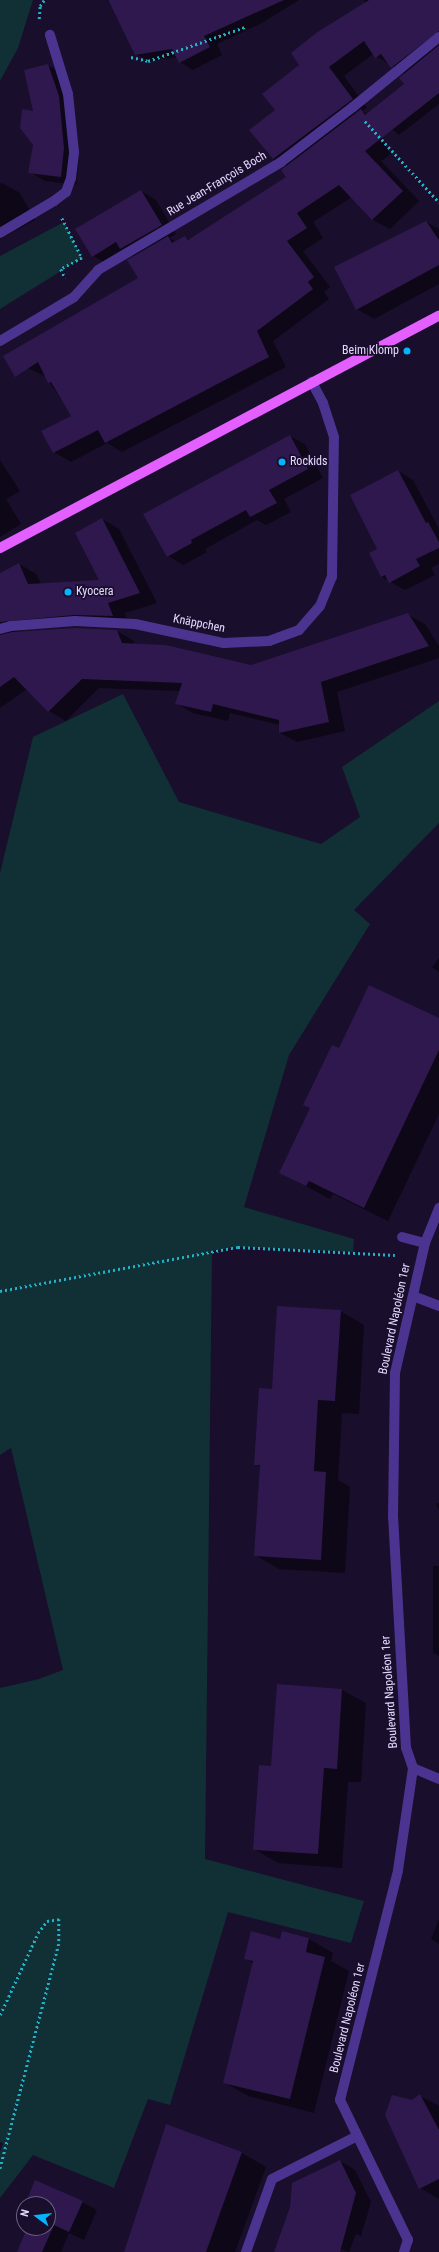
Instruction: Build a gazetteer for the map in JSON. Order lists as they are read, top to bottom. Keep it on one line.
{"streets":{"street":["Rue Jean-François Boch","Knäppchen","Boulevard Napoléon 1er"]},"places":["Beim Klomp","Rockids","Kyocera"],"north":"left"}
